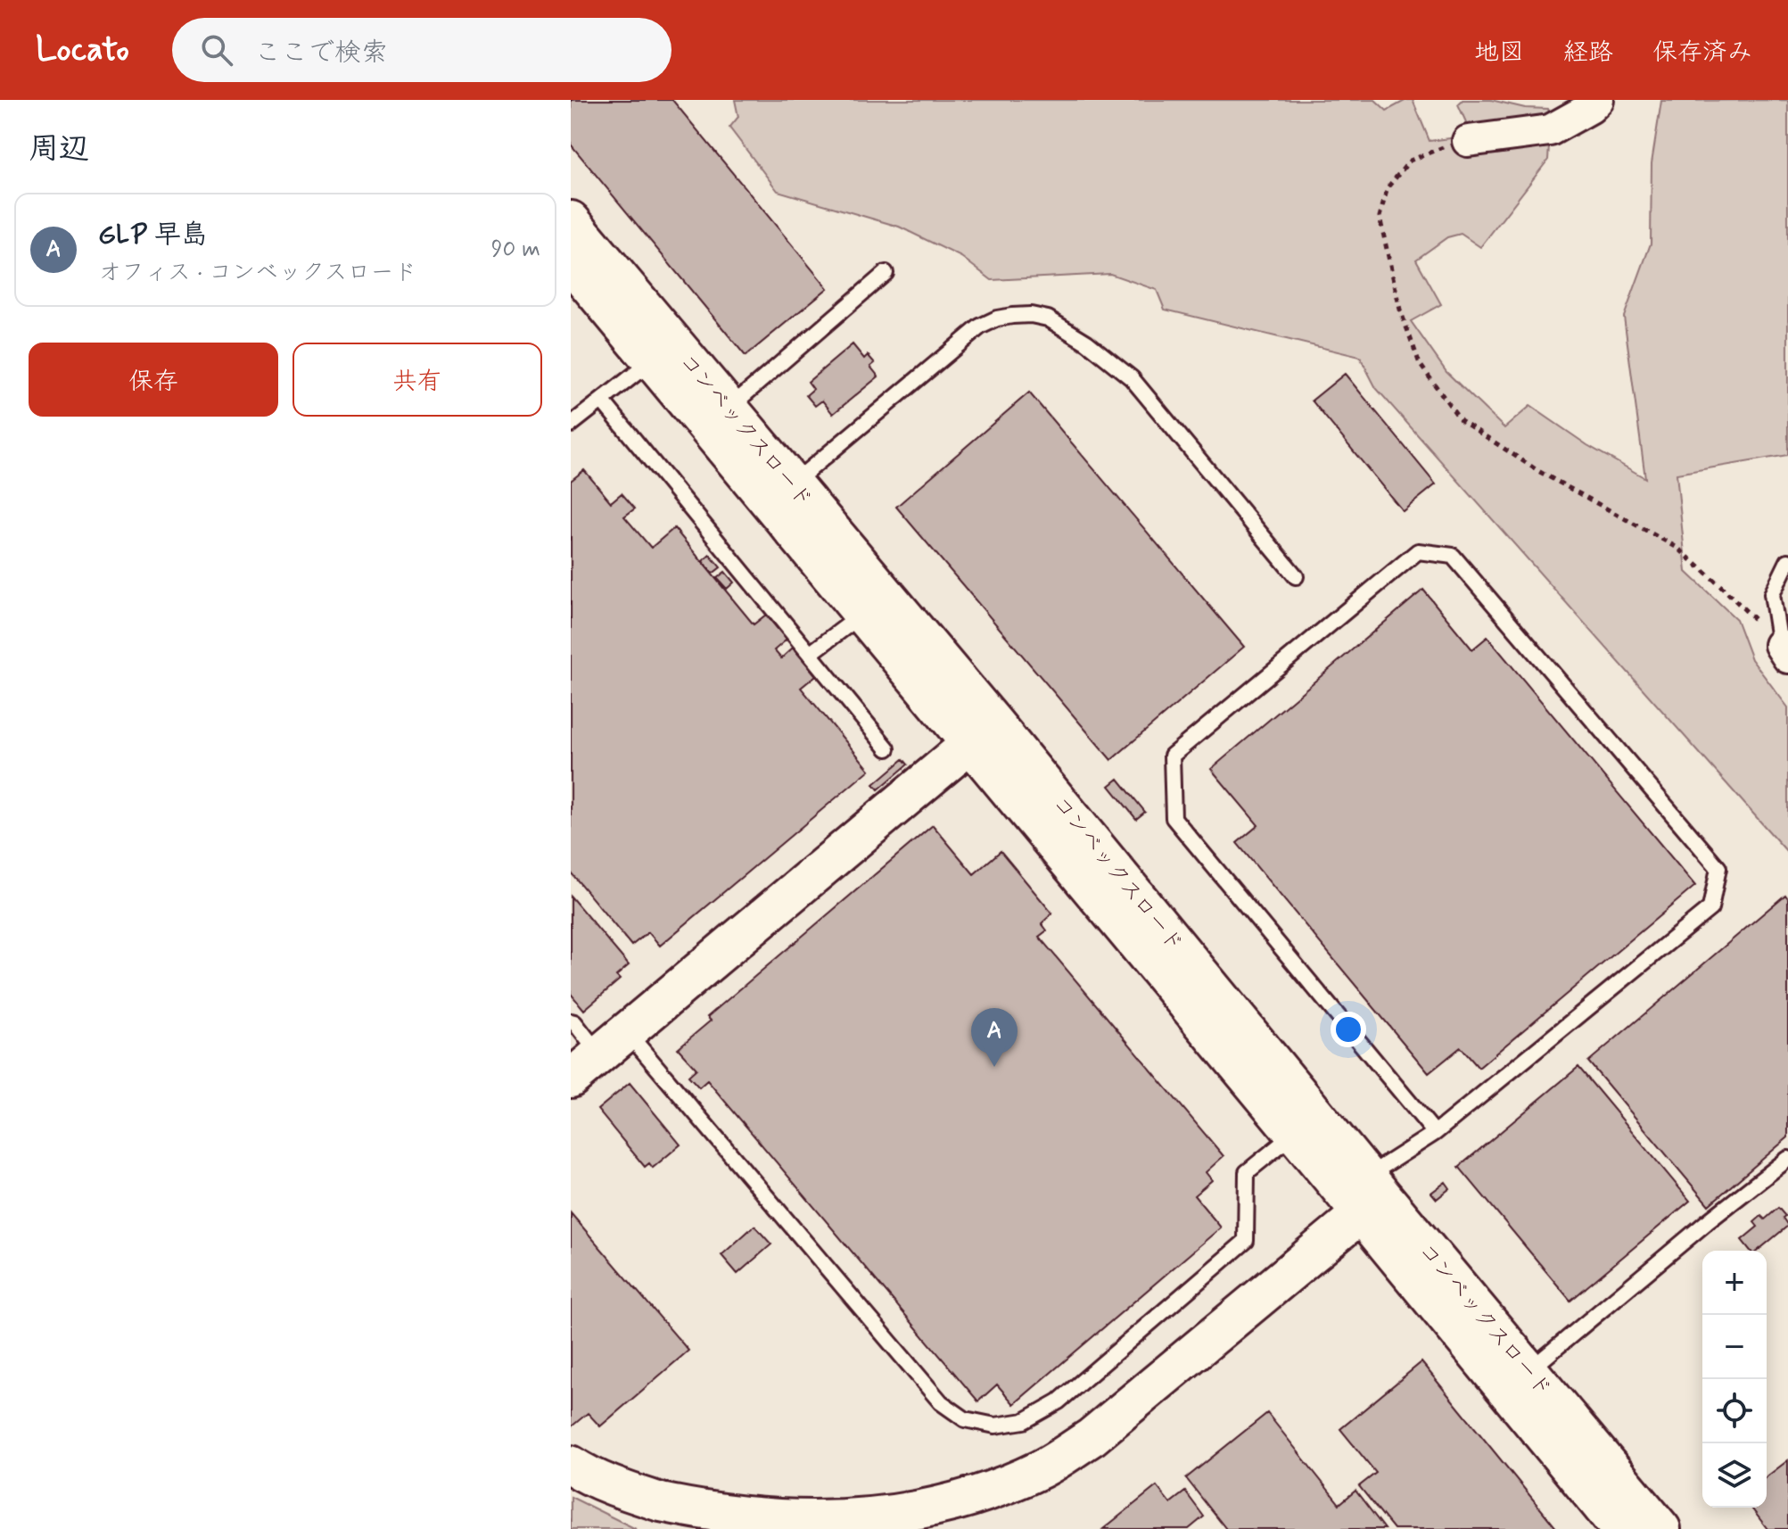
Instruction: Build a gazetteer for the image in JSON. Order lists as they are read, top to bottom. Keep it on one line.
{"streets":{"street":["コンベックスロード"]},"page":{"header":"Locato","search":"ここで検索","nav":["地図","経路","保存済み"],"heading":"周辺","list":[{"mark":"A","name":"GLP 早島","note":"オフィス · コンベックスロード","value":"90 m"}],"buttons":["保存","共有"],"pins":"A","map_buttons":["+","−"]}}
